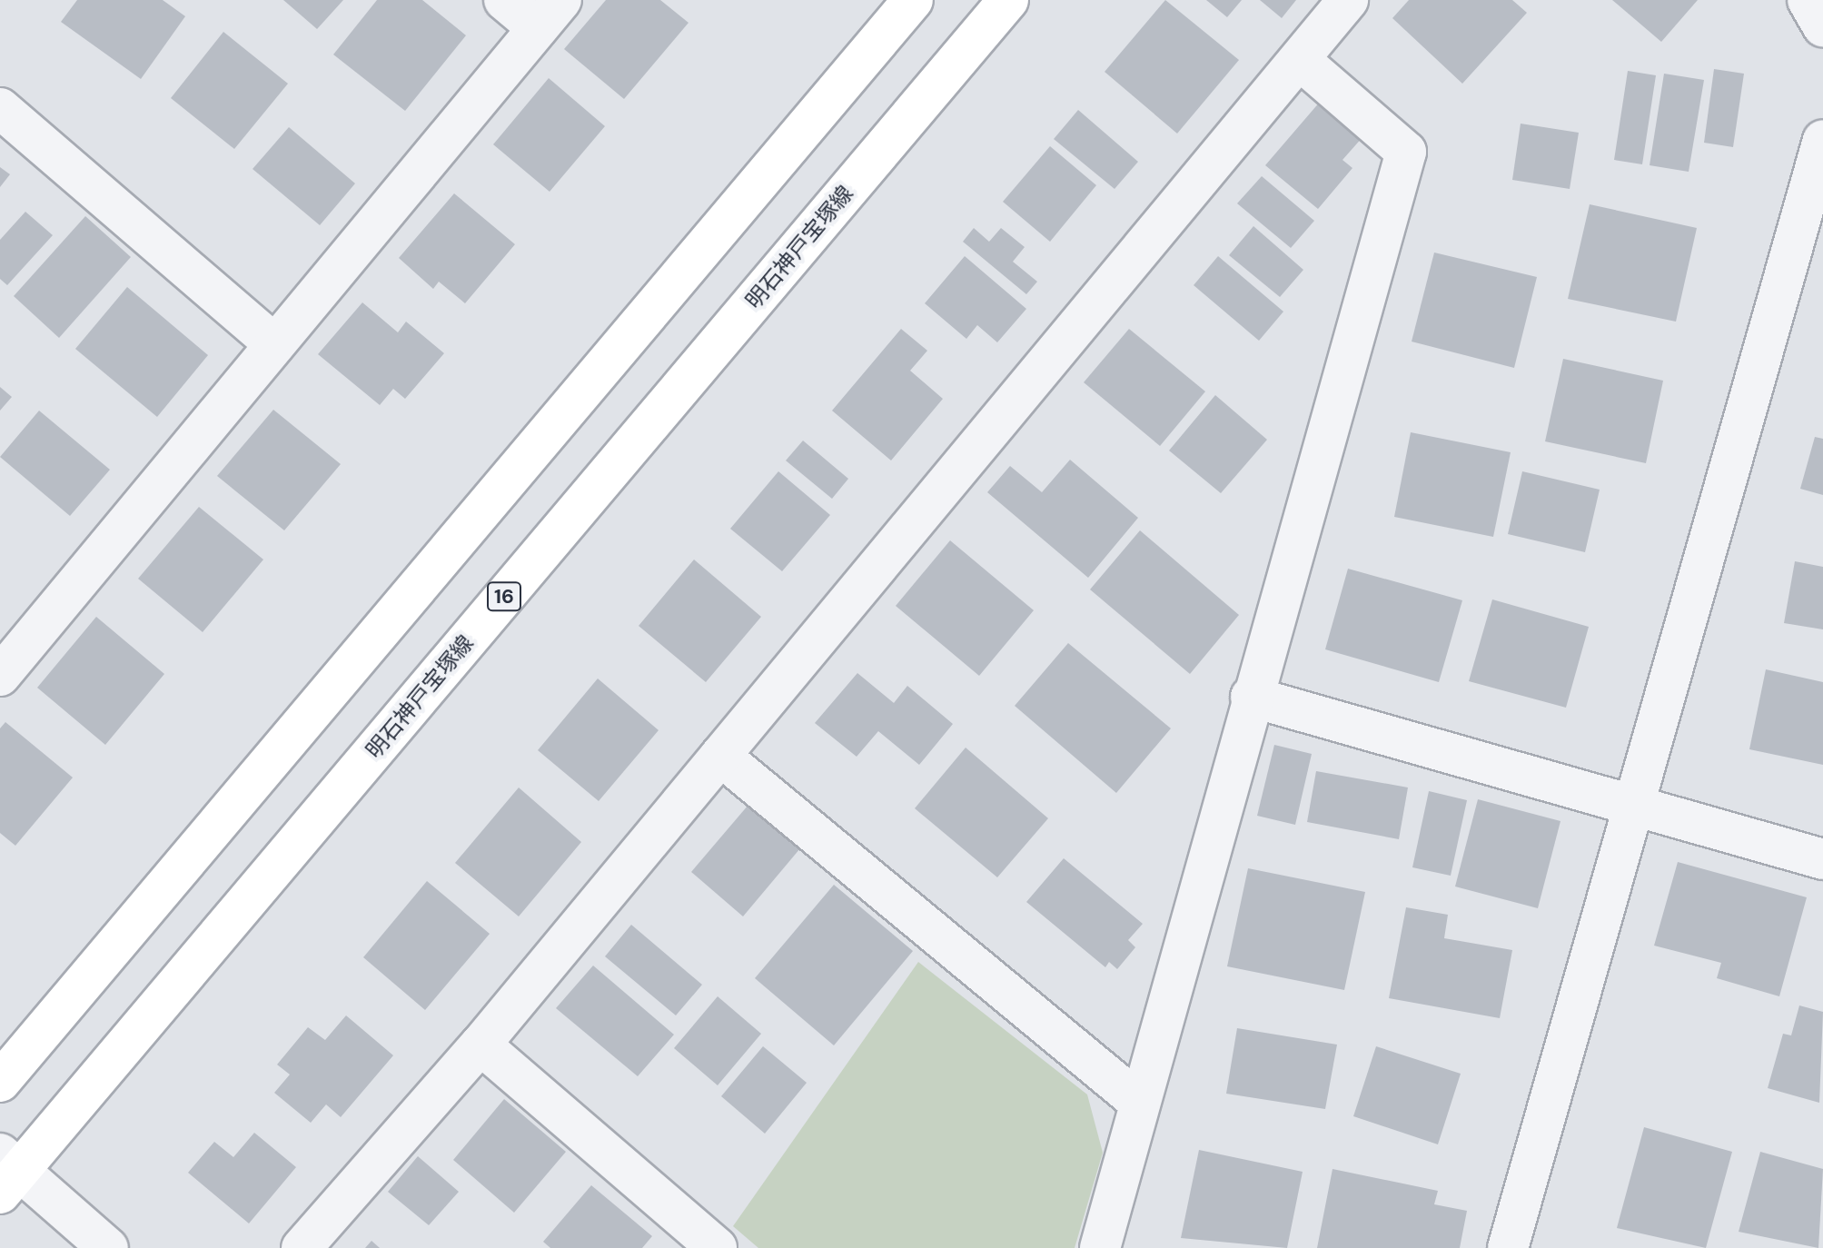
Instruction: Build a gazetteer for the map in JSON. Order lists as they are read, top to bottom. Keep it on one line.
{"streets":{"main road":["明石神戸宝塚線","16"]}}
